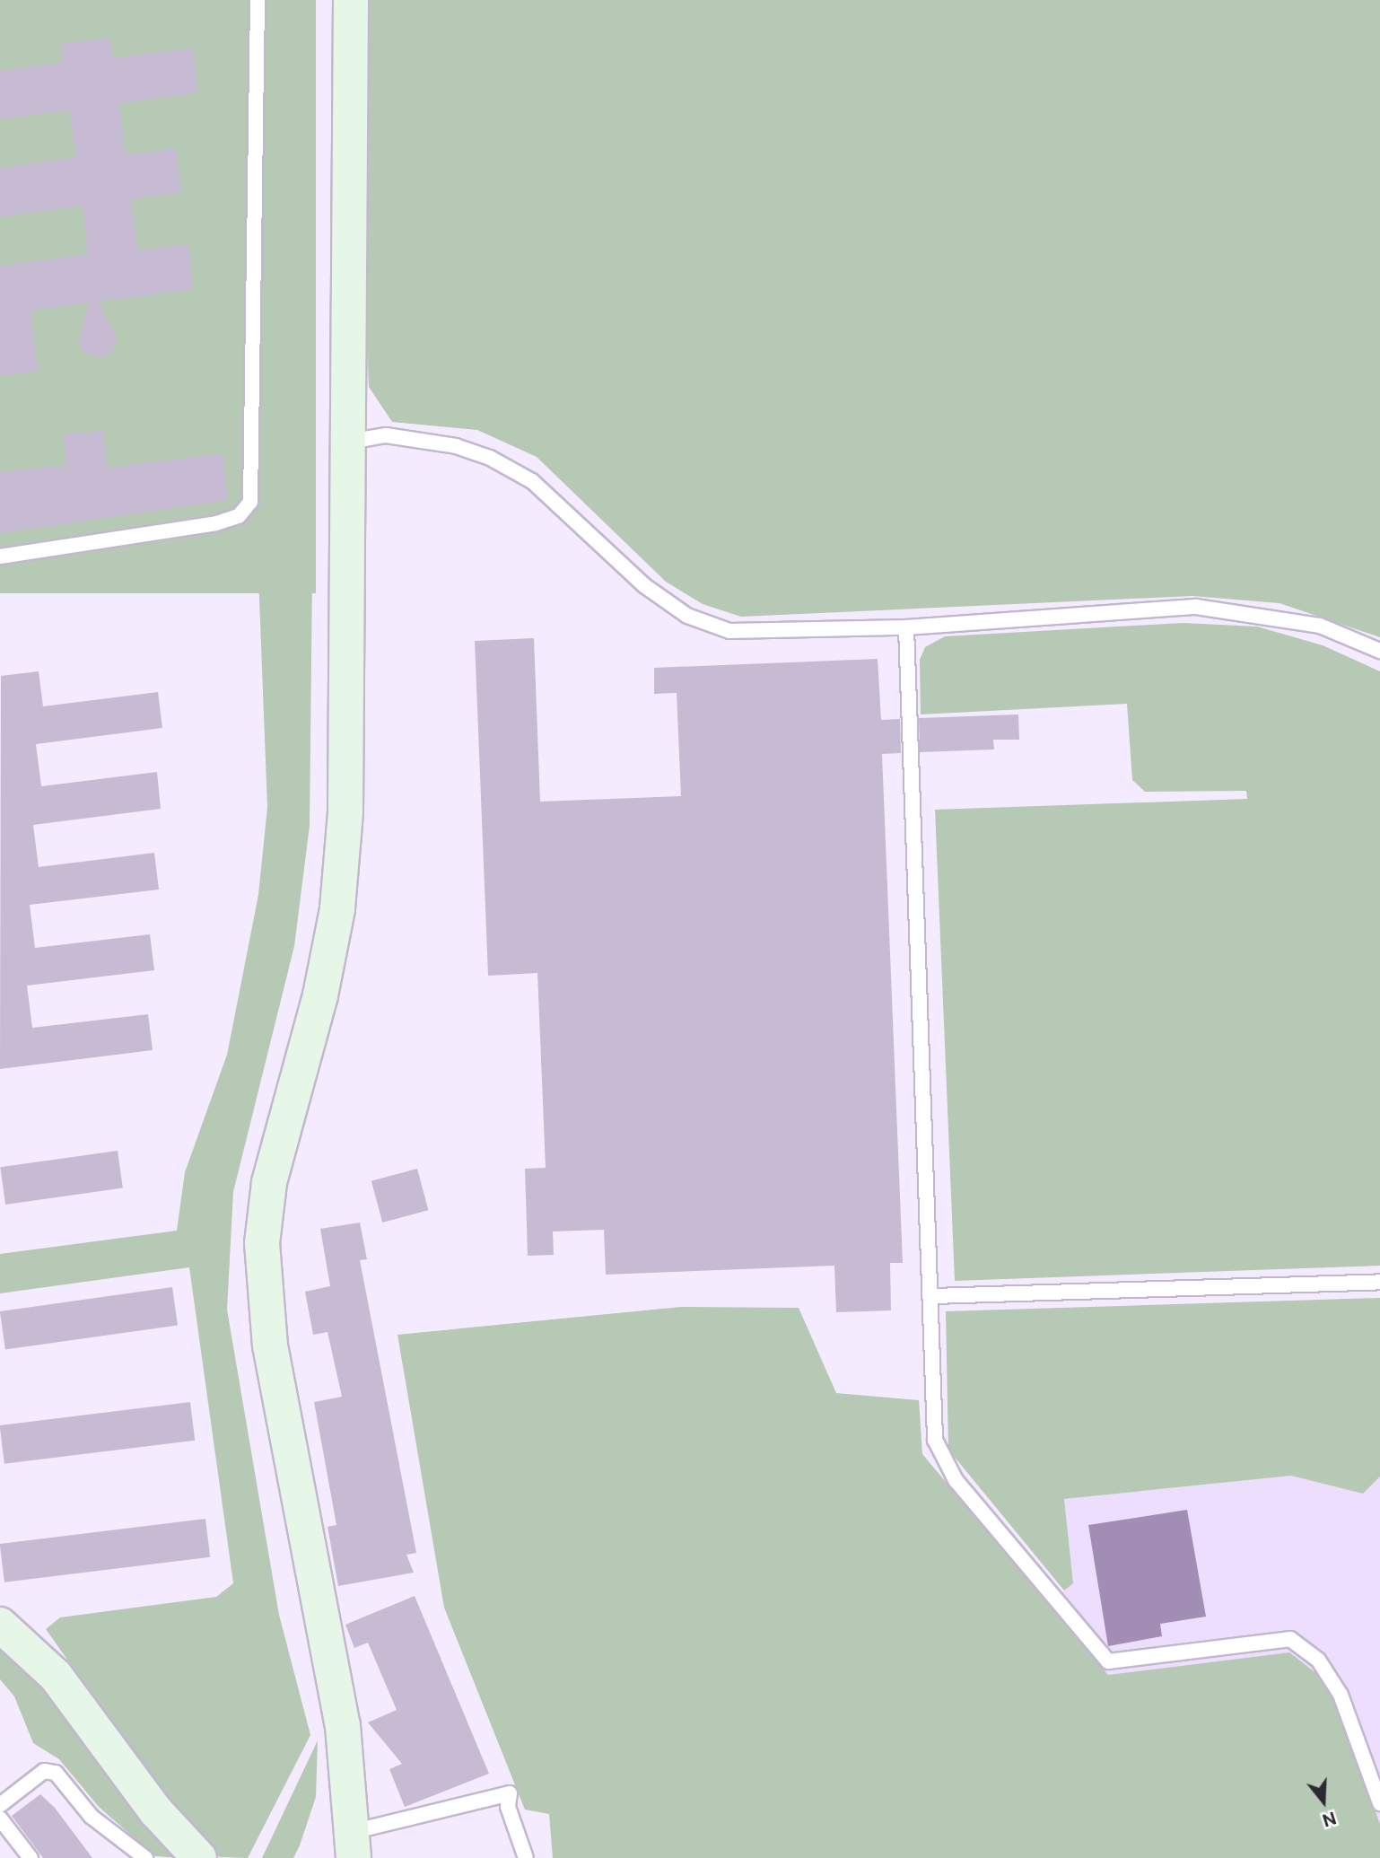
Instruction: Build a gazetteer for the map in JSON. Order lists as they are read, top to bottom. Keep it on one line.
{"north":"bottom"}
